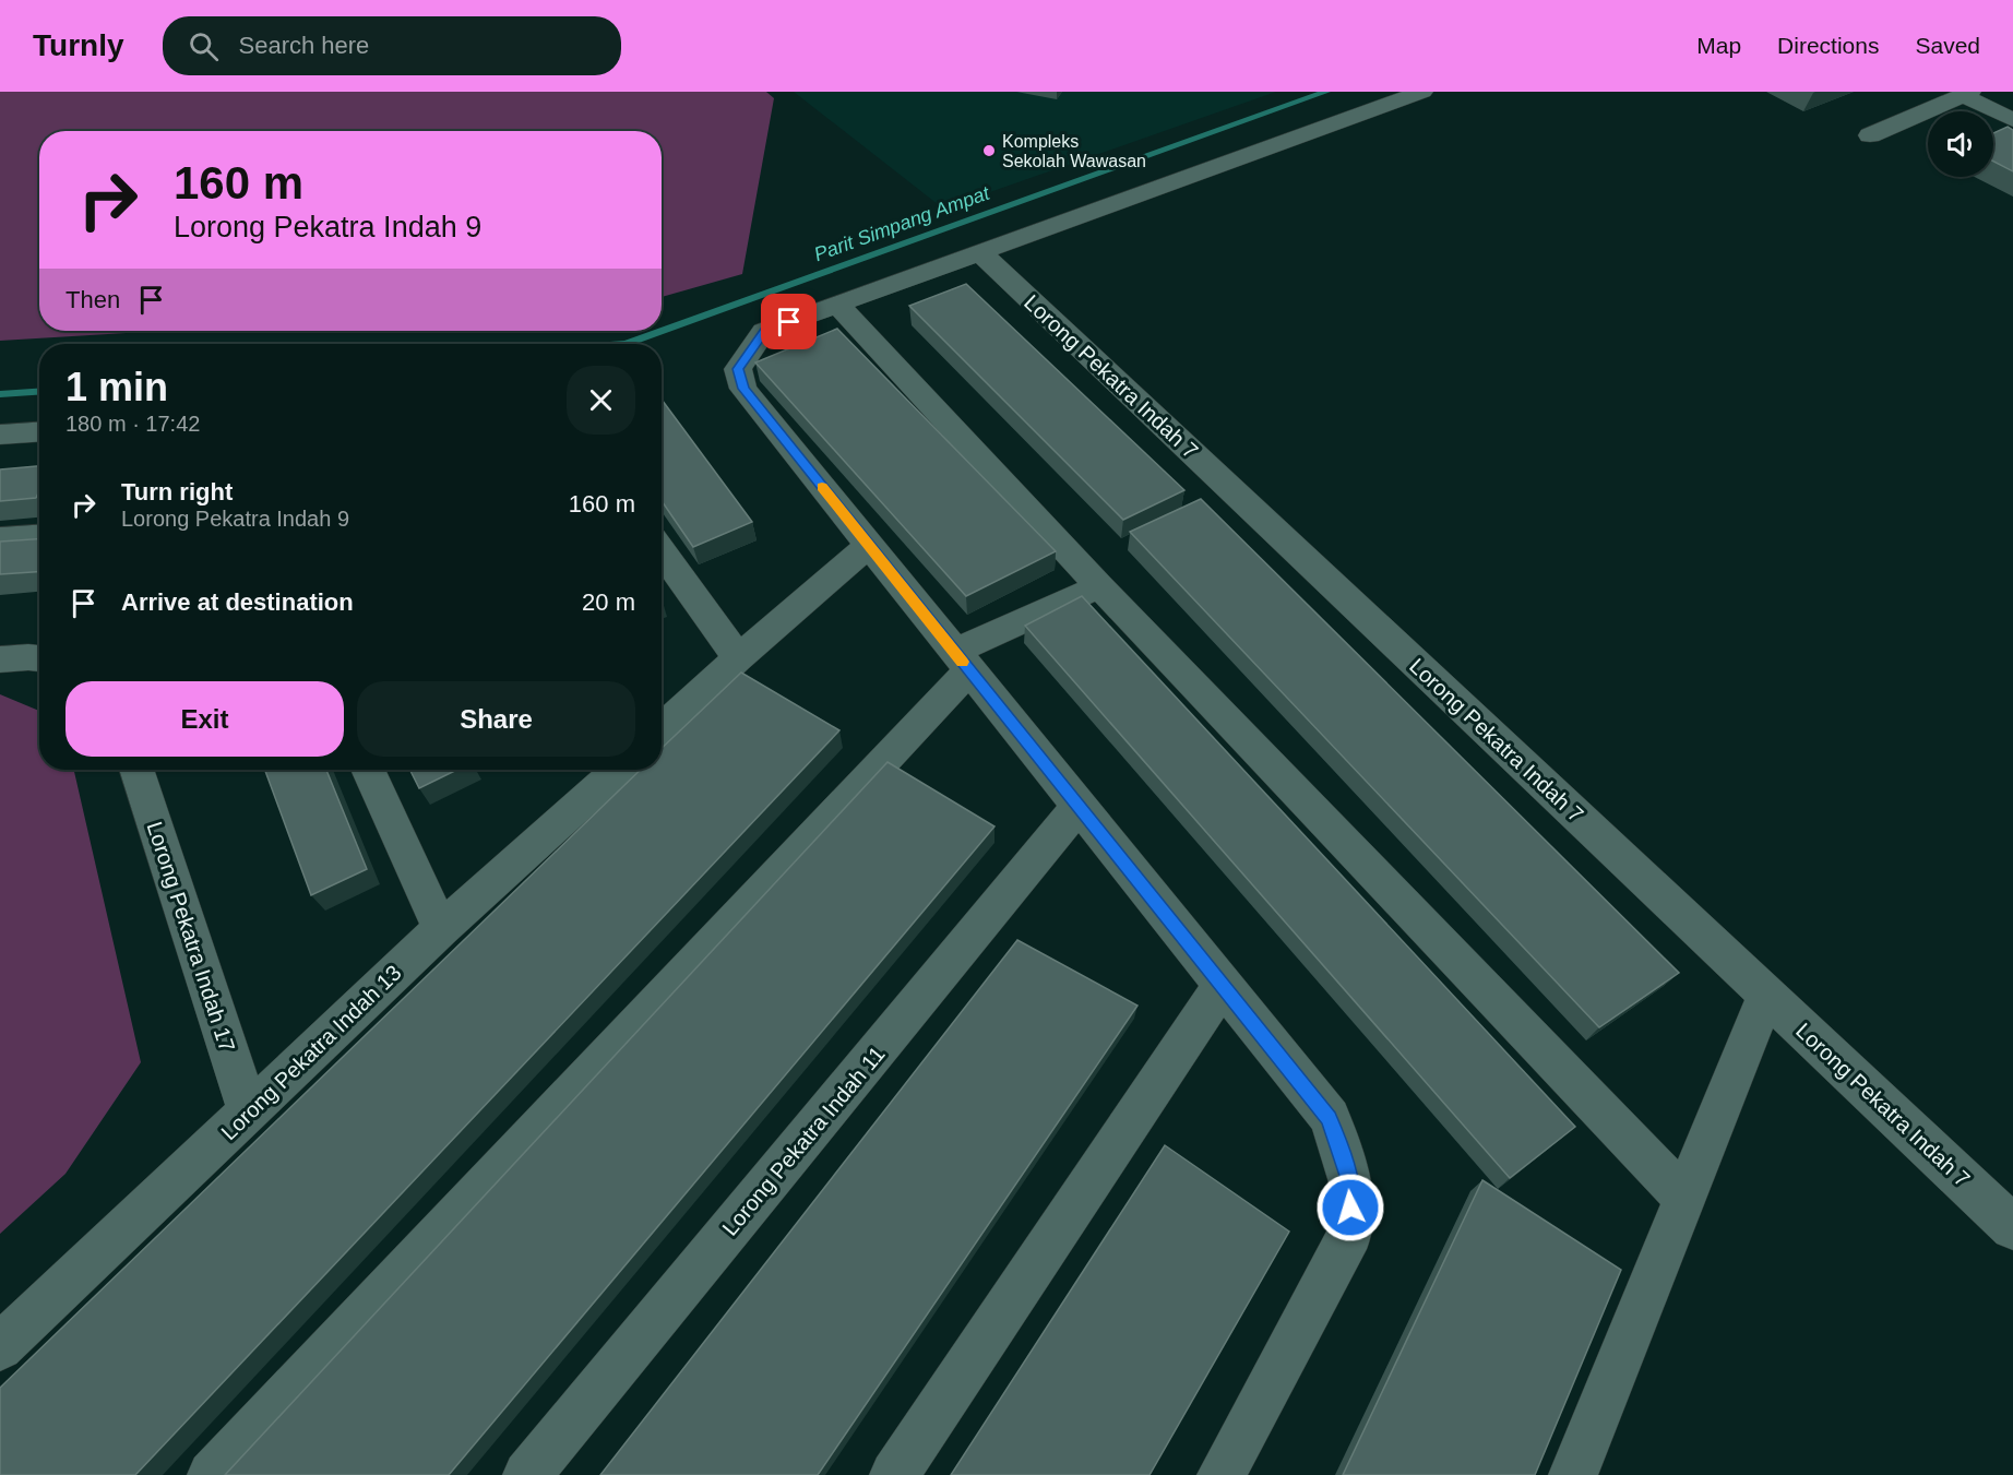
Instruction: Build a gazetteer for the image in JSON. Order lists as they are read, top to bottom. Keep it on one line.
{"streets":{"street":["Lorong Pekatra Indah 7","Lorong Pekatra Indah 17","Lorong Pekatra Indah 13","Lorong Pekatra Indah 11"]},"crossings":[["Lorong Pekatra Indah 17","Lorong Pekatra Indah 13"]],"water":["Parit Simpang Ampat"],"places":["Kompleks Sekolah Wawasan"],"page":{"header":"Turnly","search":"Search here","nav":["Map","Directions","Saved"],"turn":["160 m","Lorong Pekatra Indah 9"],"then":"Then","heading":["1 min","180 m · 17:42"],"list":[{"name":"Turn right","note":"Lorong Pekatra Indah 9","value":"160 m"},{"name":"Arrive at destination","value":"20 m"}],"buttons":["Exit","Share"]}}
